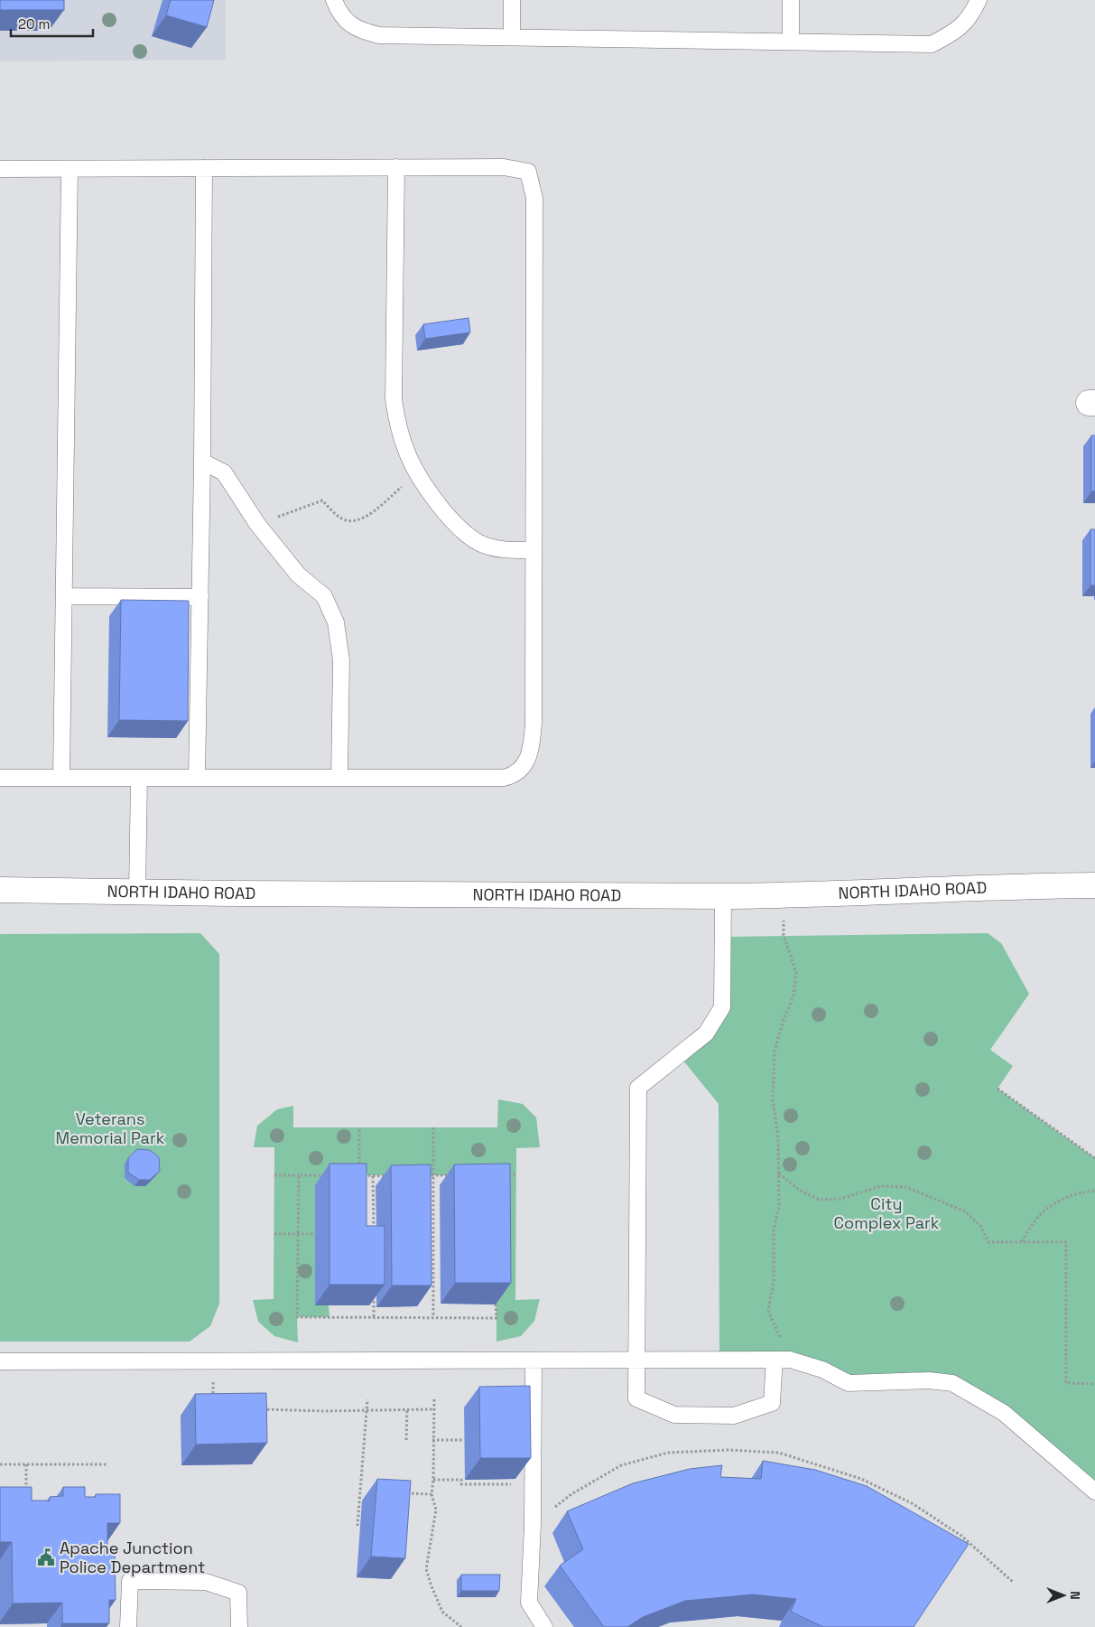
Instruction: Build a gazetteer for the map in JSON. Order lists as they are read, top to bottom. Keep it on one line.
{"streets":{"street":["NORTH IDAHO ROAD"]},"parks":["Veterans Memorial Park","City Complex Park"],"places":{"public building":["Apache Junction Police Department"]},"scale_bar":"20 m","north":"right"}
